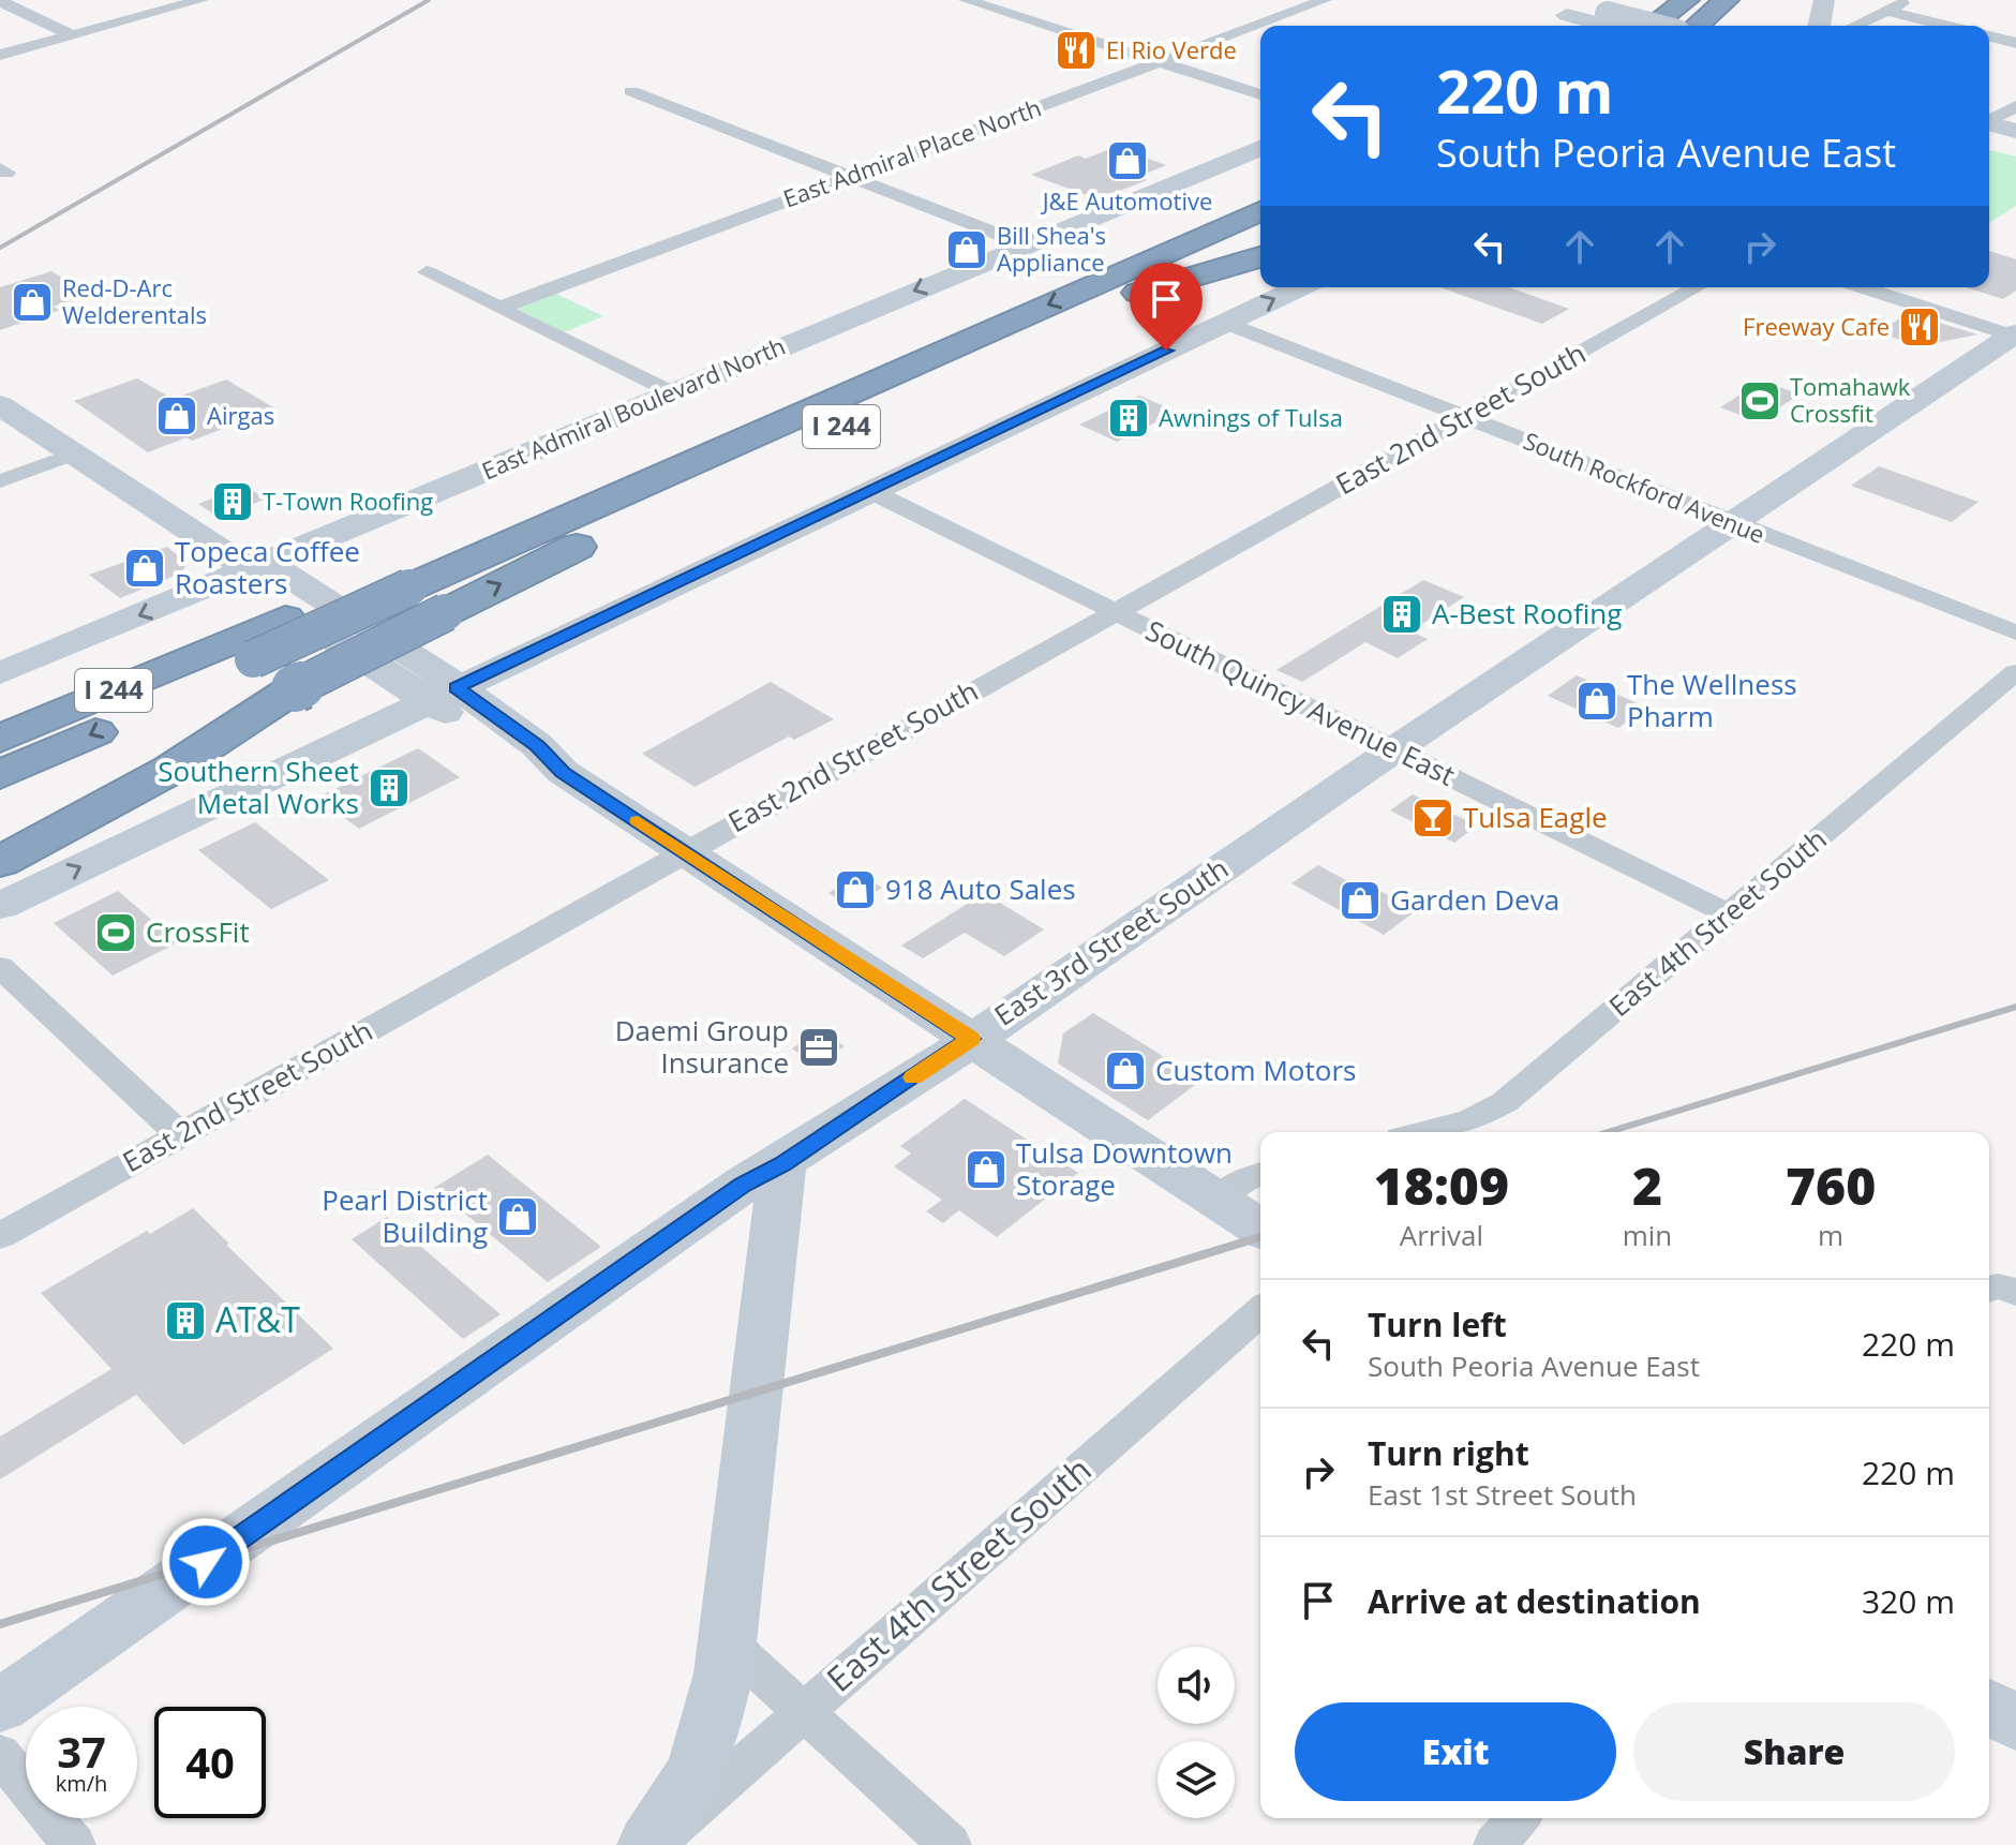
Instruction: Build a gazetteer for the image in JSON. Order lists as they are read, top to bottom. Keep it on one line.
{"streets":{"highway":["I 244"],"main road":["East Admiral Boulevard North","East 3rd Street South"],"street":["East Admiral Place North","East 2nd Street South","South Rockford Avenue","South Quincy Avenue East","East 4th Street South"]},"crossings":[["East 2nd Street South","South Rockford Avenue"],["East 2nd Street South","South Quincy Avenue East"],["South Rockford Avenue","East 3rd Street South"],["South Quincy Avenue East","East 4th Street South"],["South Quincy Avenue East","East 3rd Street South"]],"places":{"restaurant":["El Rio Verde","Freeway Cafe"],"shop":["J&E Automotive","Bill Shea's Appliance","Red-D-Arc Welderentals","Airgas","Topeca Coffee Roasters","The Wellness Pharm","918 Auto Sales","Garden Deva","Custom Motors","Tulsa Downtown Storage","Pearl District Building"],"sports":["Tomahawk Crossfit","CrossFit"],"building":["Awnings of Tulsa","T-Town Roofing","A-Best Roofing","Southern Sheet Metal Works","AT&T"],"bar":["Tulsa Eagle"],"office":["Daemi Group Insurance"]},"page":{"turn":["220 m","South Peoria Avenue East"],"eta":["18:09","Arrival","2","min","760","m"],"list":[{"name":"Turn left","note":"South Peoria Avenue East","value":"220 m"},{"name":"Turn right","note":"East 1st Street South","value":"220 m"},{"name":"Arrive at destination","value":"320 m"}],"buttons":["Exit","Share"],"speed":"37 km/h","limit":"40"}}
